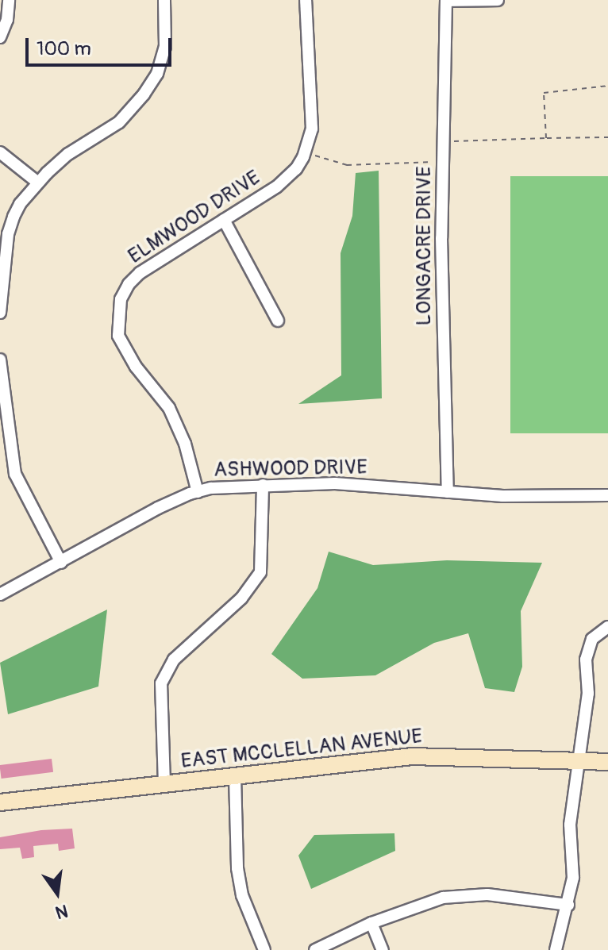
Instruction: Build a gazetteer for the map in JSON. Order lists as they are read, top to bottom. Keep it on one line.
{"streets":{"street":["ELMWOOD DRIVE","LONGACRE DRIVE","ASHWOOD DRIVE","EAST MCCLELLAN AVENUE"]},"crossings":[["ELMWOOD DRIVE","ASHWOOD DRIVE"],["LONGACRE DRIVE","ASHWOOD DRIVE"]],"scale_bar":"100 m","north":"bottom"}
